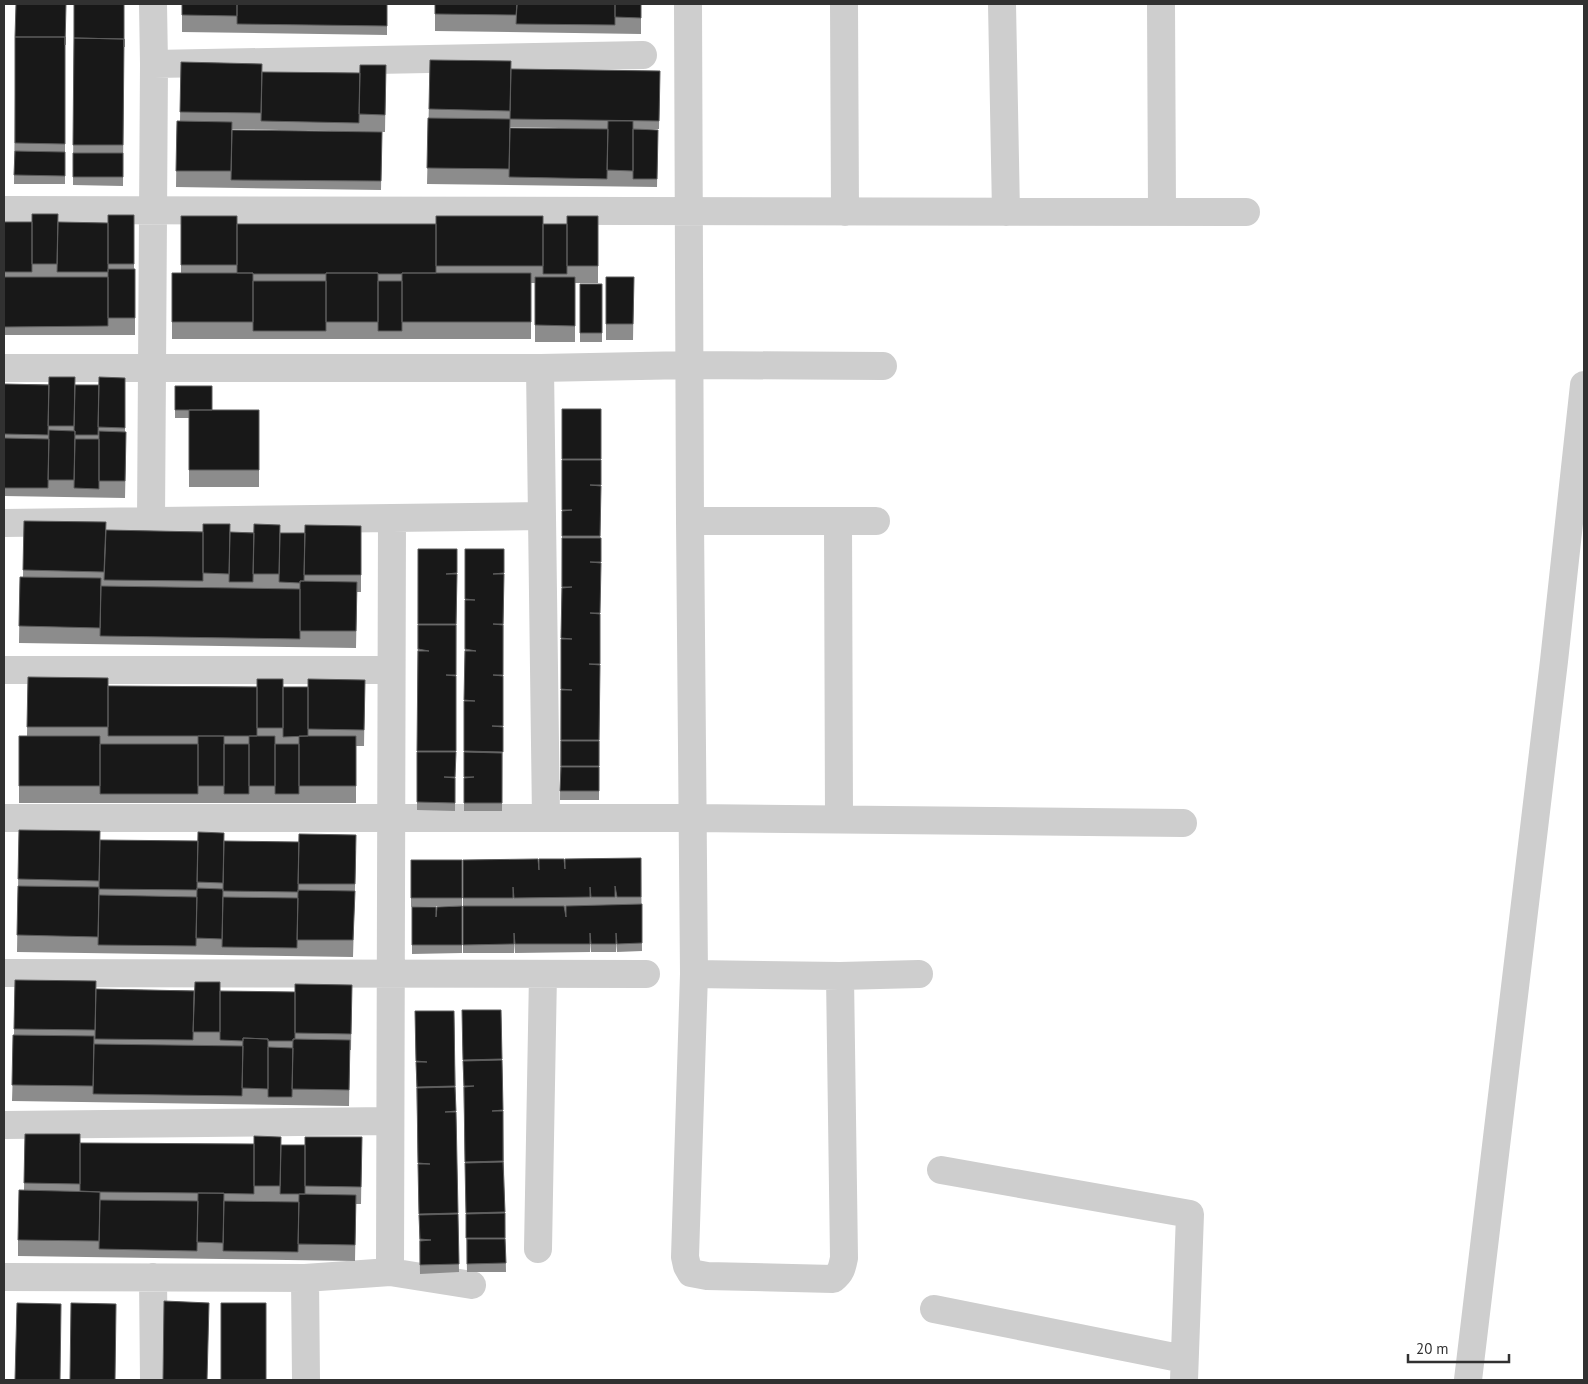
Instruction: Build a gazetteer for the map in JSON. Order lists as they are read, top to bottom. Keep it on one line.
{"scale_bar":"20 m"}
